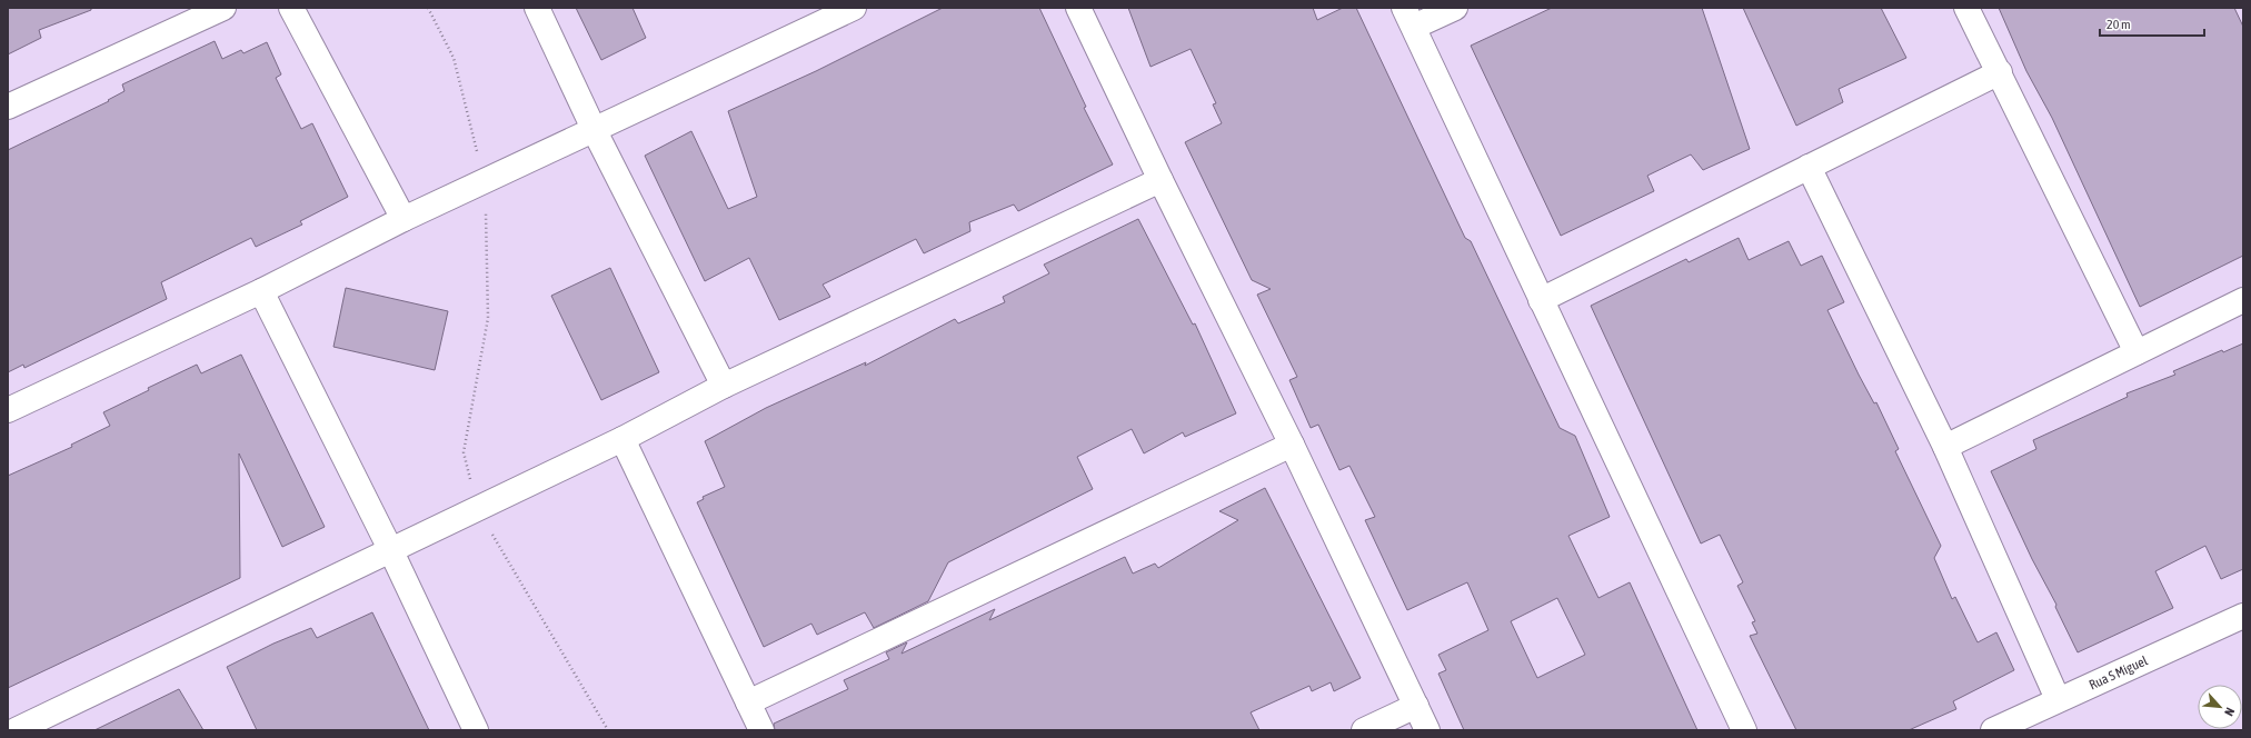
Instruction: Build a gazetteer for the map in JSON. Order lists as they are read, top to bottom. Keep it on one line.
{"streets":{"street":["Rua S Miguel"]},"scale_bar":"20 m","north":"bottom right"}
